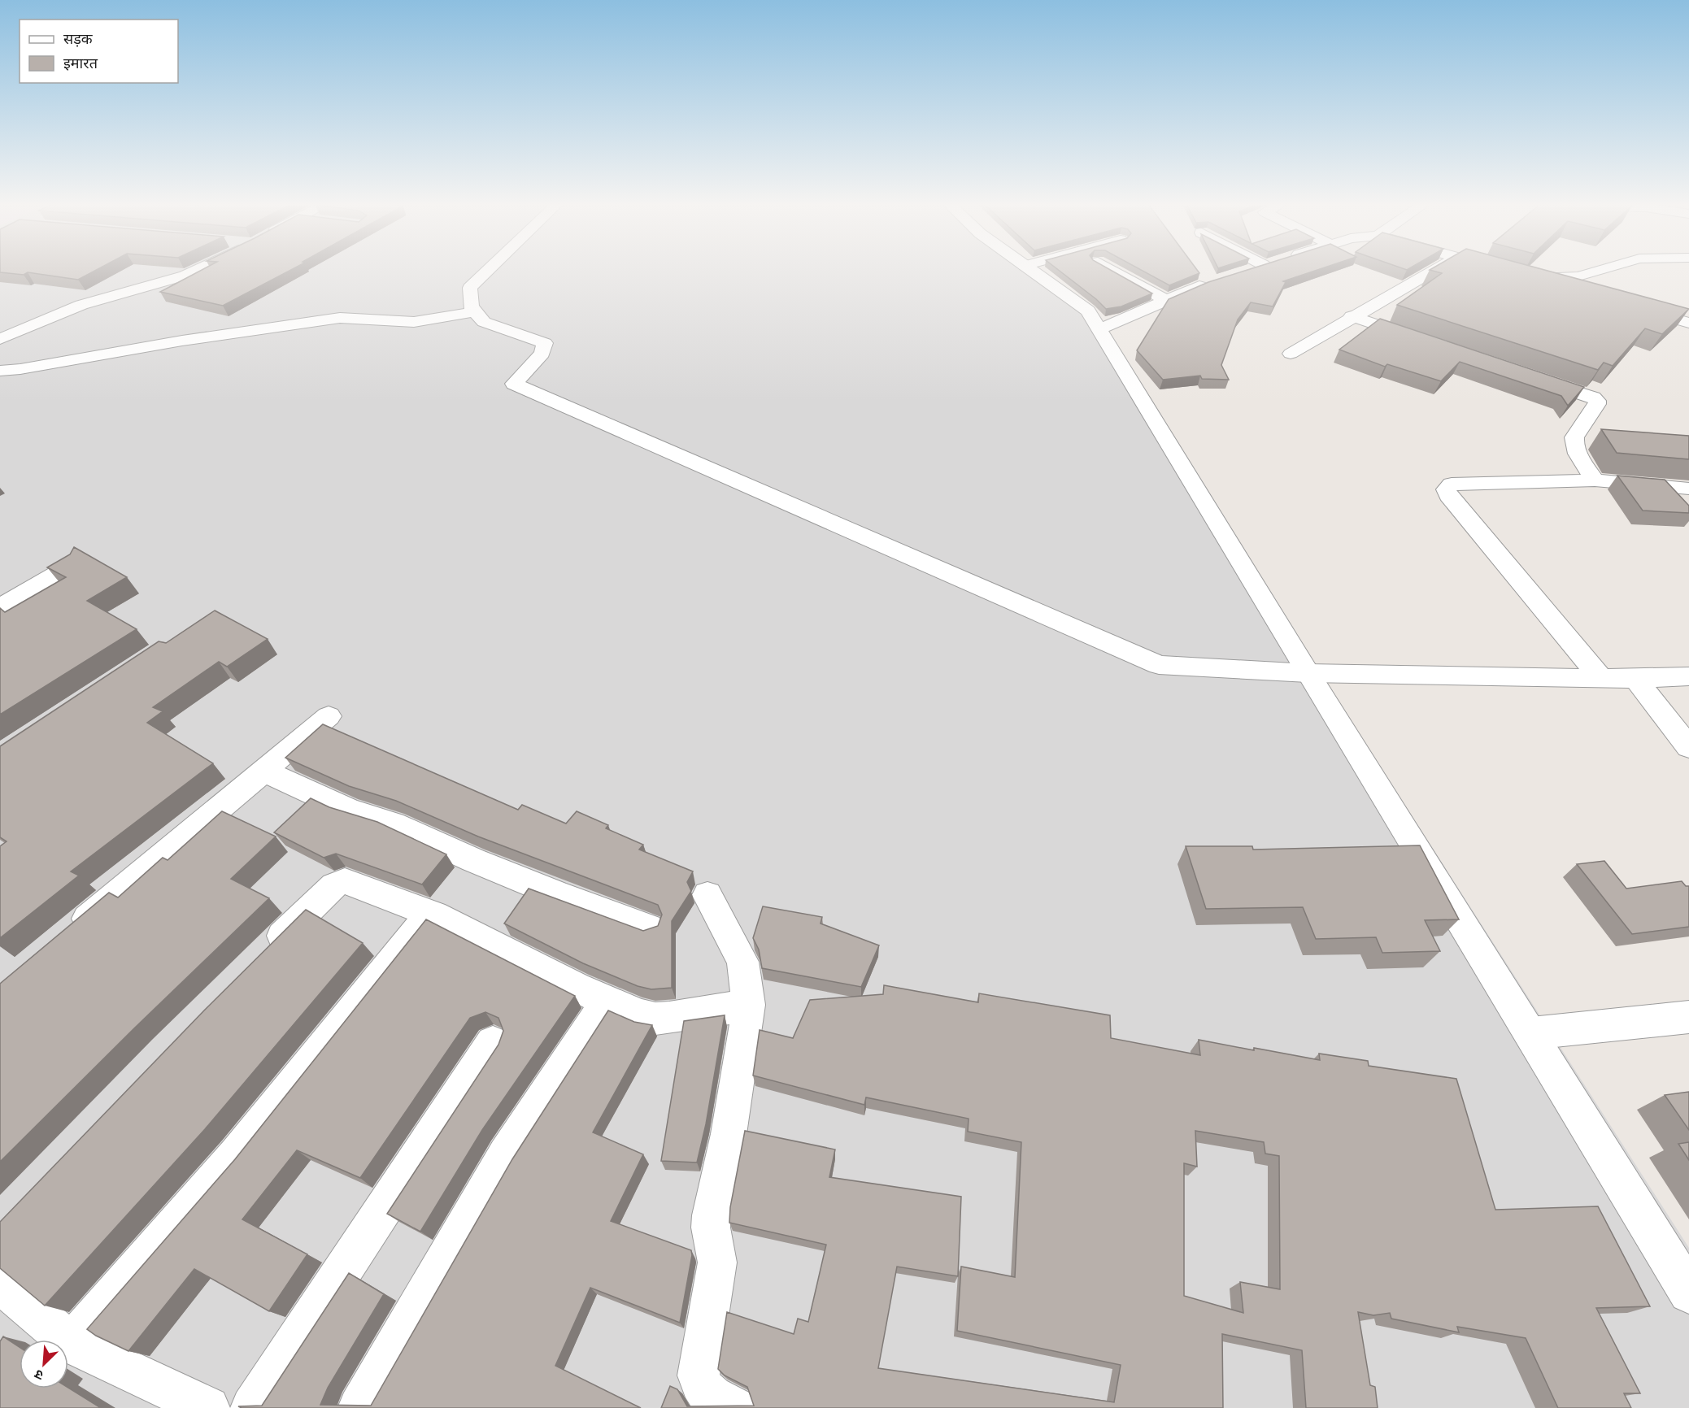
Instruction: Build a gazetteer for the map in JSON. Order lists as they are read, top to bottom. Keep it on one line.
{"legend":["सड़क","इमारत"],"north":"bottom left"}
